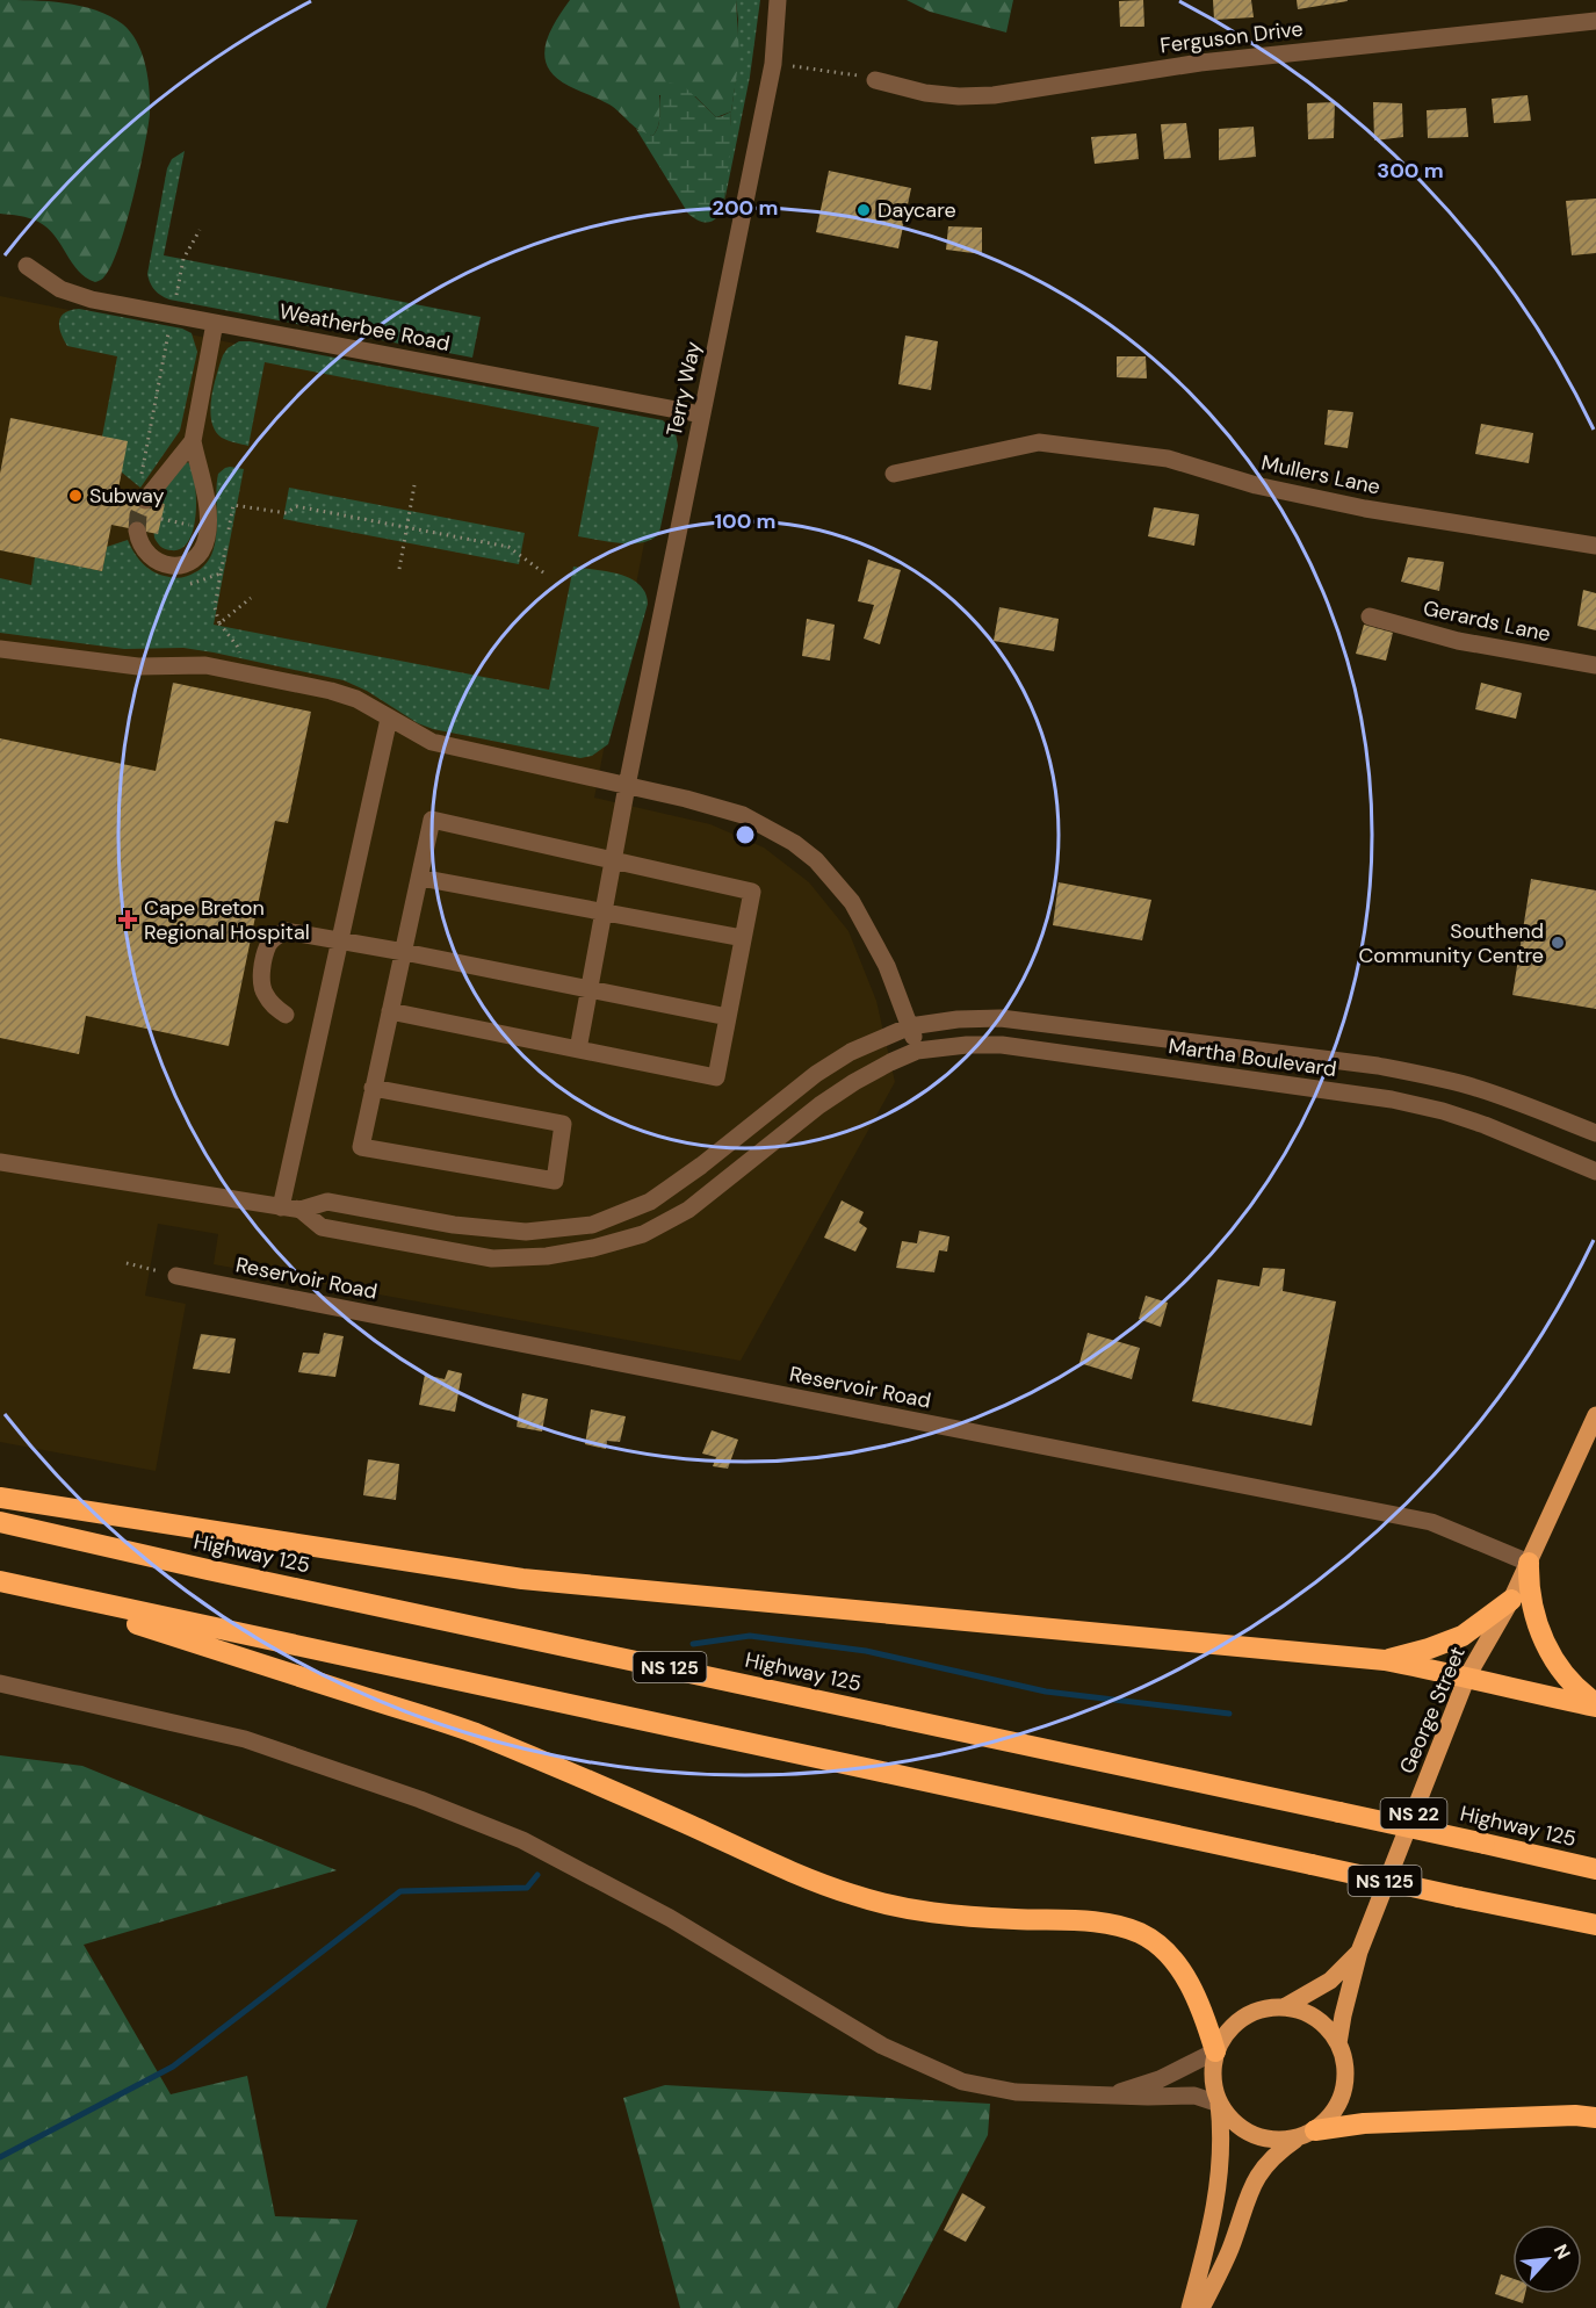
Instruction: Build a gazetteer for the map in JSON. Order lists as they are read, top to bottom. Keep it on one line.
{"streets":{"highway":["Highway 125","NS 125"],"main road":["George Street","NS 22"],"street":["Ferguson Drive","Weatherbee Road","Terry Way","Mullers Lane","Gerards Lane","Martha Boulevard","Reservoir Road"]},"crossings":[["Weatherbee Road","Terry Way"],["Reservoir Road","George Street"]],"places":{"other":["Daycare","Subway","Southend Community Centre"],"health":["Cape Breton Regional Hospital"]},"north":"top right","rings":["300 m","200 m","100 m"]}
